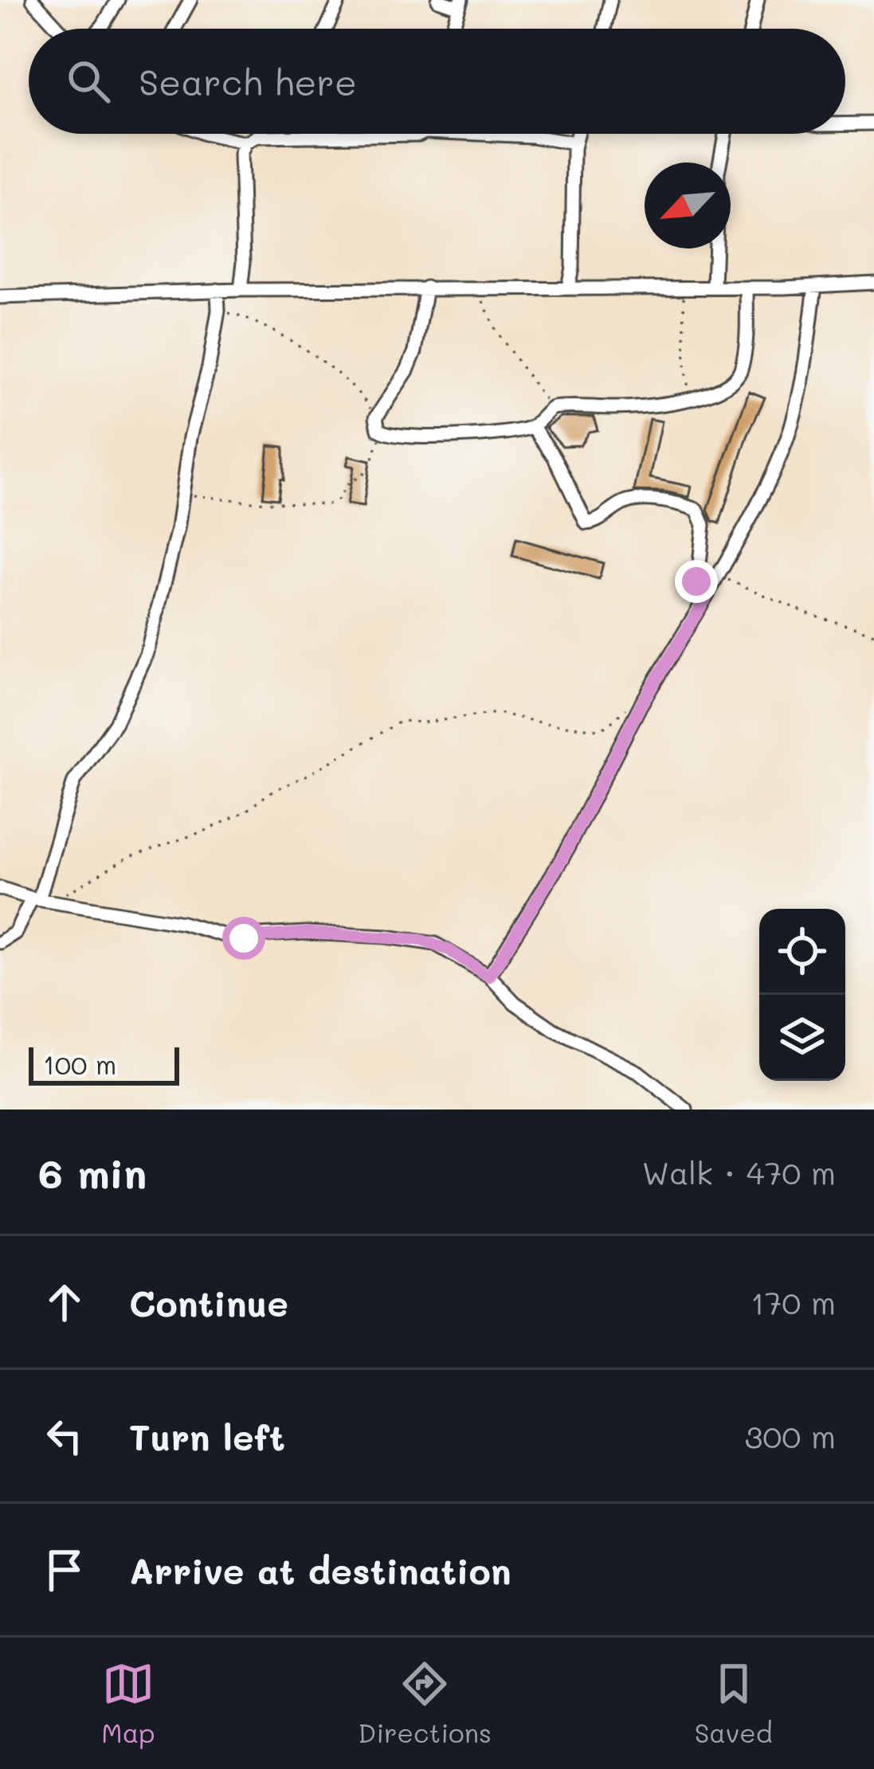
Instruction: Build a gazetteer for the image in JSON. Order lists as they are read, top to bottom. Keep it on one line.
{"scale_bar":"100 m","north":"bottom left","page":{"search":"Search here","scale":"100 m","heading":["6 min","Walk · 470 m"],"list":[["Continue","170 m"],["Turn left","300 m"],"Arrive at destination"],"nav":["Map","Directions","Saved"]}}
